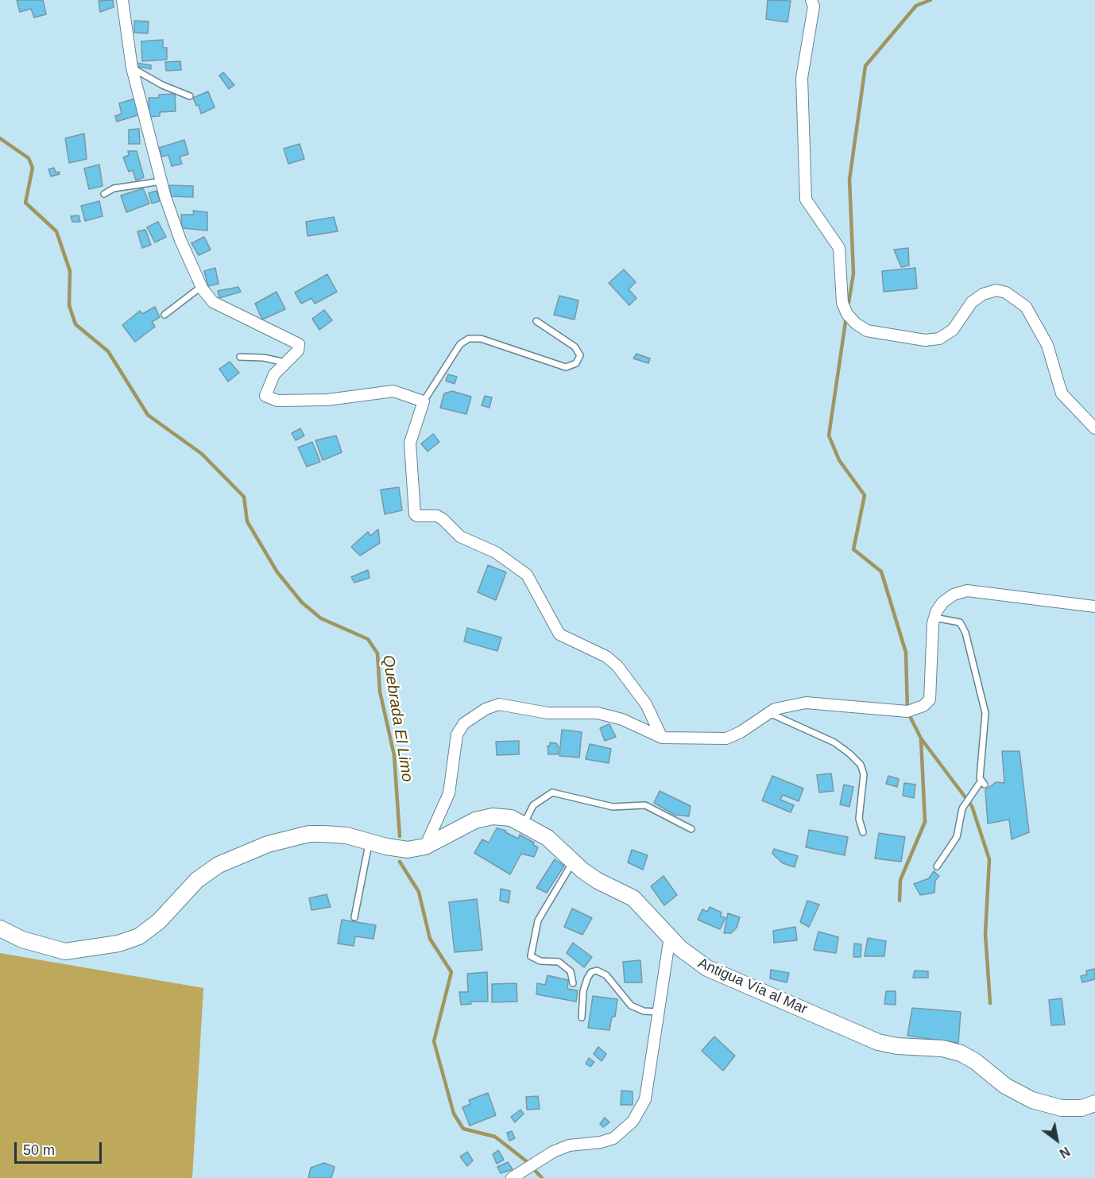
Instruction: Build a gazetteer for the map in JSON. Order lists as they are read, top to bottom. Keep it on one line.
{"streets":{"main road":["Antigua Vía al Mar"]},"water":["Quebrada El Limo"],"scale_bar":"50 m","north":"bottom right"}
